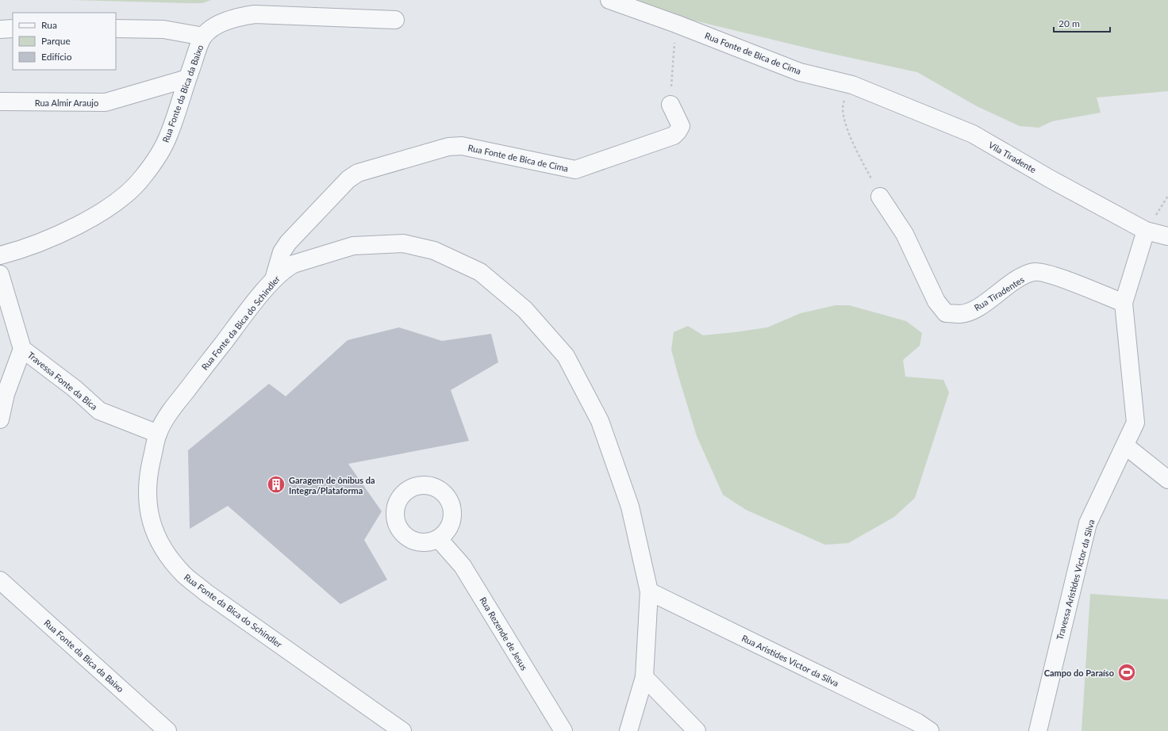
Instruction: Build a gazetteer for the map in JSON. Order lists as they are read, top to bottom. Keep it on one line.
{"streets":{"street":["Rua Fonte de Bica de Cima","Rua Fonte da Bica da Baixo","Rua Almir Araujo","Vila Tiradente","Rua Tiradentes","Rua Fonte da Bica do Schindler","Travessa Fonte da Bica","Travessa Aristides Victor da Silva","Rua Rezende de Jesus","Rua Aristides Victor da Silva"]},"crossings":[["Rua Fonte de Bica de Cima","Vila Tiradente"],["Rua Fonte de Bica de Cima","Rua Fonte da Bica do Schindler"],["Rua Fonte da Bica da Baixo","Rua Almir Araujo"],["Vila Tiradente","Travessa Aristides Victor da Silva"],["Rua Tiradentes","Travessa Aristides Victor da Silva"],["Rua Fonte da Bica do Schindler","Travessa Fonte da Bica"],["Rua Fonte da Bica do Schindler","Rua Aristides Victor da Silva"]],"places":{"building":["Garagem de ônibus da Integra/Plataforma"],"sports":["Campo do Paraíso"]},"legend":["Rua","Parque","Edifício"],"scale_bar":"20 m"}
